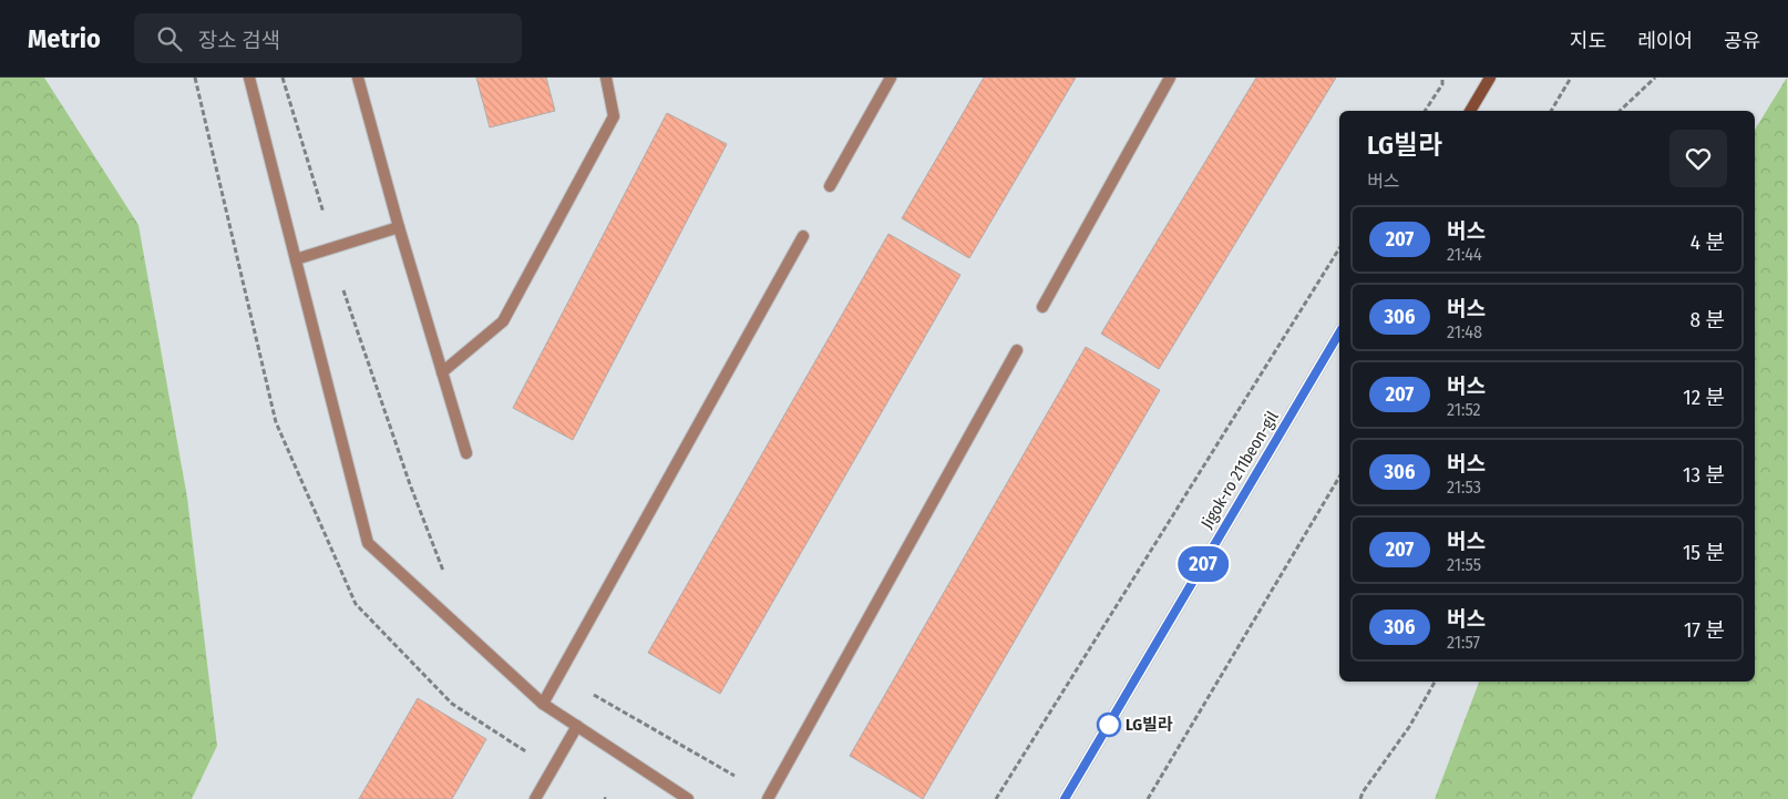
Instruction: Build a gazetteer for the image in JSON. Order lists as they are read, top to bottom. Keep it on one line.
{"streets":{"main road":["Jigok-ro 211beon-gil"]},"places":["LG빌라"],"lines":["bus line 207"],"page":{"header":"Metrio","search":"장소 검색","nav":["지도","레이어","공유"],"on_map":"207","heading":["LG빌라","버스"],"list":[{"mark":"207","name":"버스","note":"21:44","value":"4 분"},{"mark":"306","name":"버스","note":"21:48","value":"8 분"},{"mark":"207","name":"버스","note":"21:52","value":"12 분"},{"mark":"306","name":"버스","note":"21:53","value":"13 분"},{"mark":"207","name":"버스","note":"21:55","value":"15 분"},{"mark":"306","name":"버스","note":"21:57","value":"17 분"}]}}
